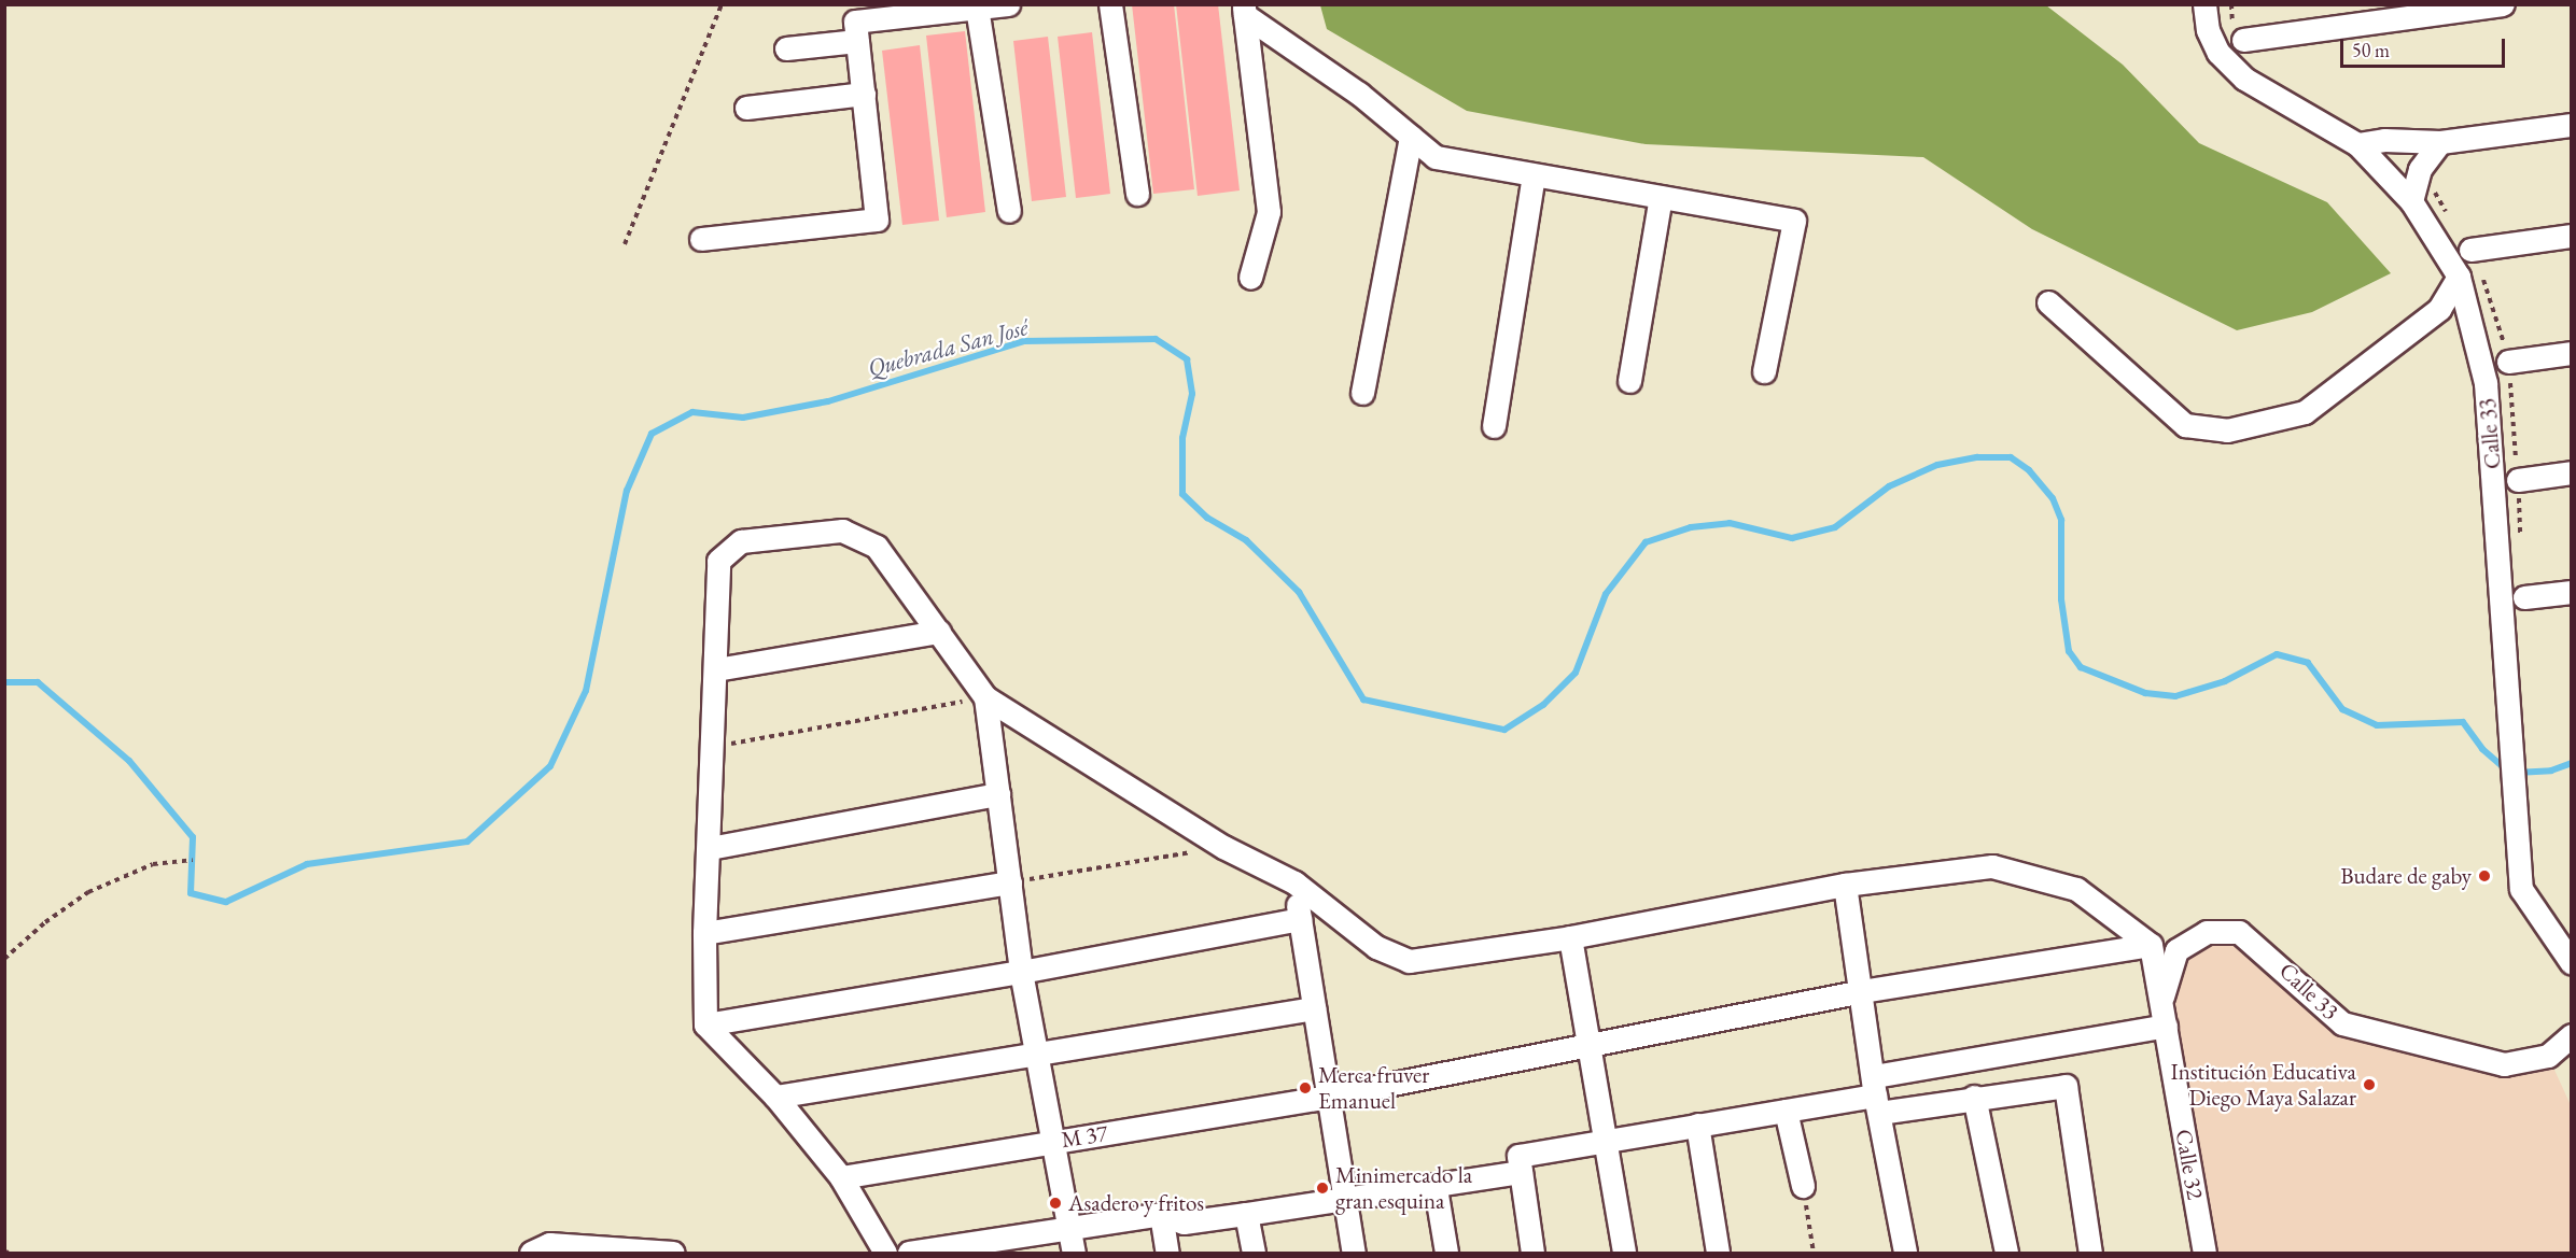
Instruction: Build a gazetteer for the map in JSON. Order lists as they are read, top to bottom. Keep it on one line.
{"streets":{"street":["Calle 33","M 37","Calle 32"]},"crossings":[["Calle 33","Calle 32"],["M 37","Calle 32"]],"water":["Quebrada San José"],"places":["Budare de gaby","Institución Educativa Diego Maya Salazar","Merca fruver Emanuel","Minimercado la gran esquina","Asadero y fritos"],"scale_bar":"50 m"}
